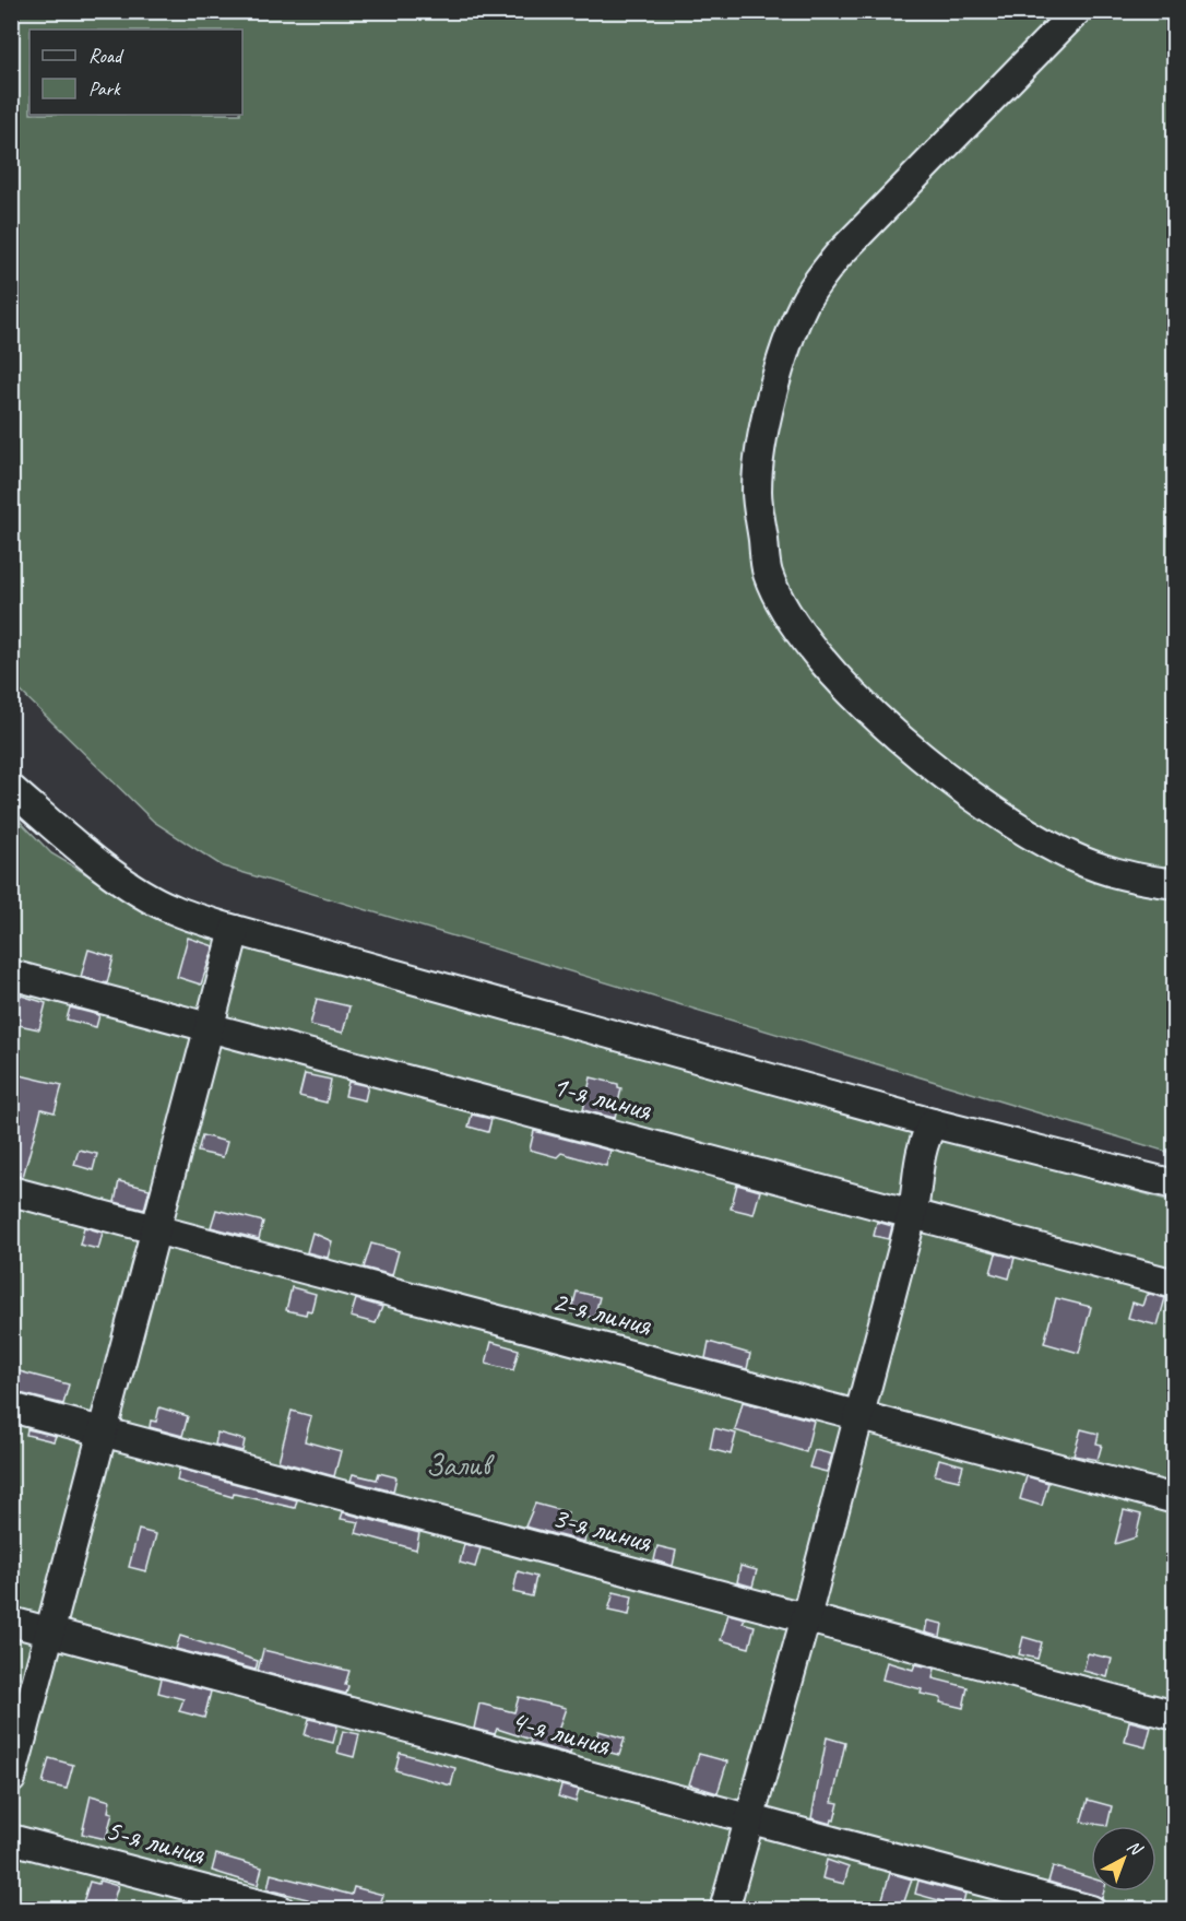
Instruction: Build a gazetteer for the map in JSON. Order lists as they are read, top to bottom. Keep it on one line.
{"streets":{"street":["1-я линия","2-я линия","3-я линия","4-я линия","5-я линия"]},"parks":["Залив"],"legend":["Road","Park"],"north":"top right"}
